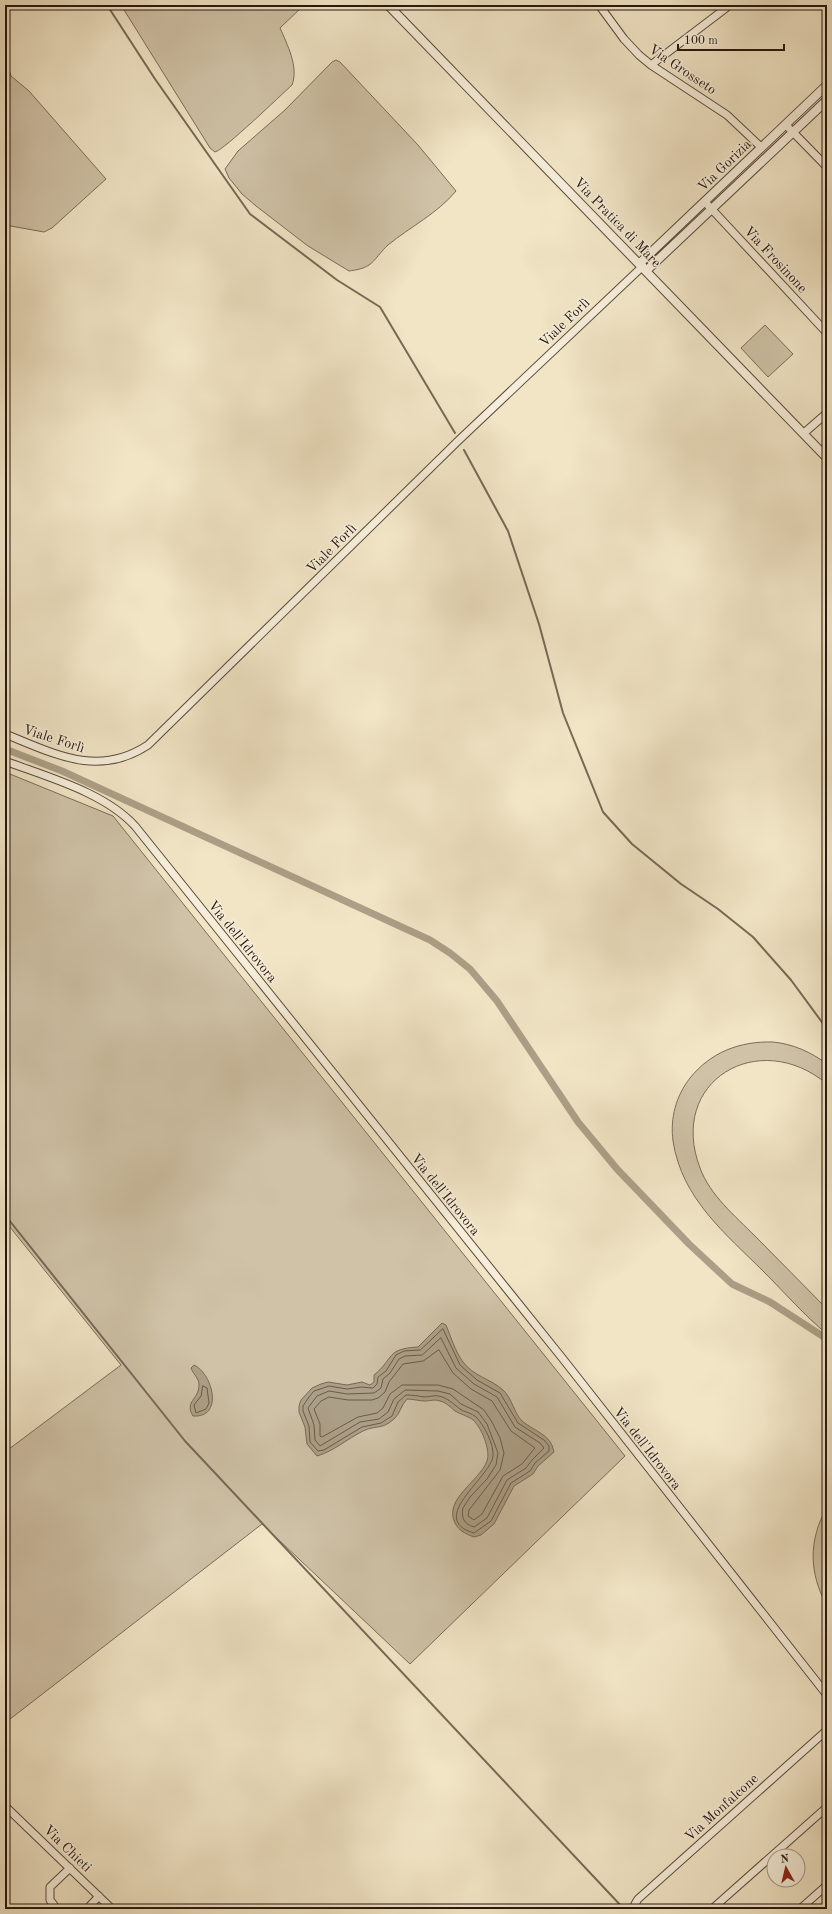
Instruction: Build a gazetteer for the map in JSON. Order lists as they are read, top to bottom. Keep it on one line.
{"streets":{"street":["Via Grosseto","Via Gorizia","Via Pratica di Mare","Via Frosinone","Viale Forlì","Via dell'Idrovora","Via Monfalcone","Via Chieti"]},"crossings":[["Via Grosseto","Via Gorizia"],["Via Gorizia","Via Pratica di Mare"],["Via Gorizia","Via Frosinone"],["Via Gorizia","Viale Forlì"],["Via Pratica di Mare","Viale Forlì"]],"scale_bar":"100 m","north":"top"}
